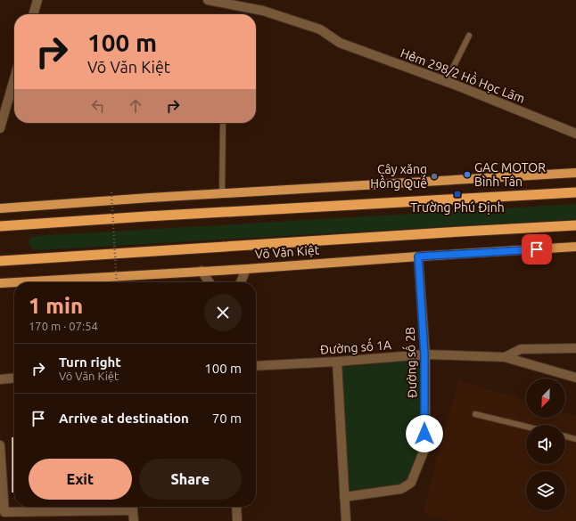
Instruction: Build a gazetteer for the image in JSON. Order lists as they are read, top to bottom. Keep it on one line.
{"streets":{"highway":["Võ Văn Kiệt"],"street":["Hẻm 298/2 Hồ Học Lãm","Đường số 1A","Đường số 2B"]},"crossings":[["Võ Văn Kiệt","Đường số 2B"],["Đường số 1A","Đường số 2B"]],"places":{"other":["GAC MOTOR Bình Tân","Cây xăng Hồng Quế"],"transit":["Trường Phú Định"]},"north":"bottom left","page":{"turn":["100 m","Võ Văn Kiệt"],"heading":["1 min","170 m · 07:54"],"list":[{"name":"Turn right","note":"Võ Văn Kiệt","value":"100 m"},{"name":"Arrive at destination","value":"70 m"}],"buttons":["Exit","Share"]}}
